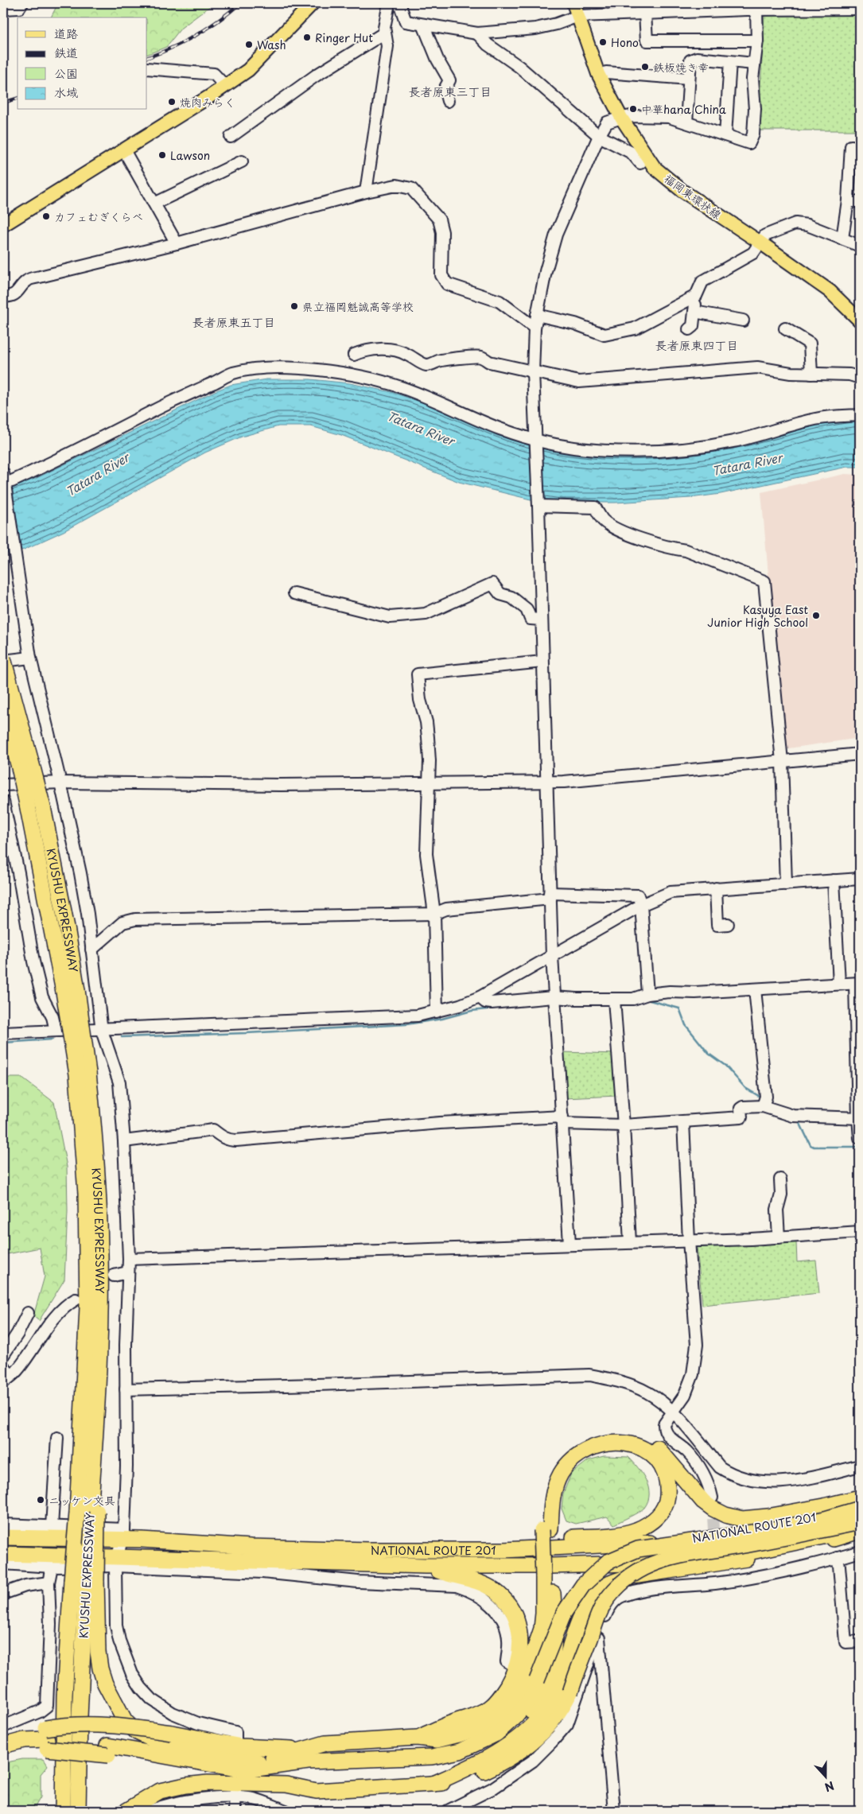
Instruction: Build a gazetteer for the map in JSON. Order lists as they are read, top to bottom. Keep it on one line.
{"streets":{"highway":["KYUSHU EXPRESSWAY","NATIONAL ROUTE 201"],"main road":["福岡東環状線"]},"districts":["長者原東三丁目","長者原東五丁目","長者原東四丁目"],"water":["Tatara River"],"places":["Ringer Hut","Hono","Wash","鉄板焼き幸","焼肉みらく","中華hana China","Lawson","カフェむぎくらべ","県立福岡魁誠高等学校","Kasuya East Junior High School","ニッケン文具"],"legend":["道路","鉄道","公園","水域"],"north":"bottom"}
